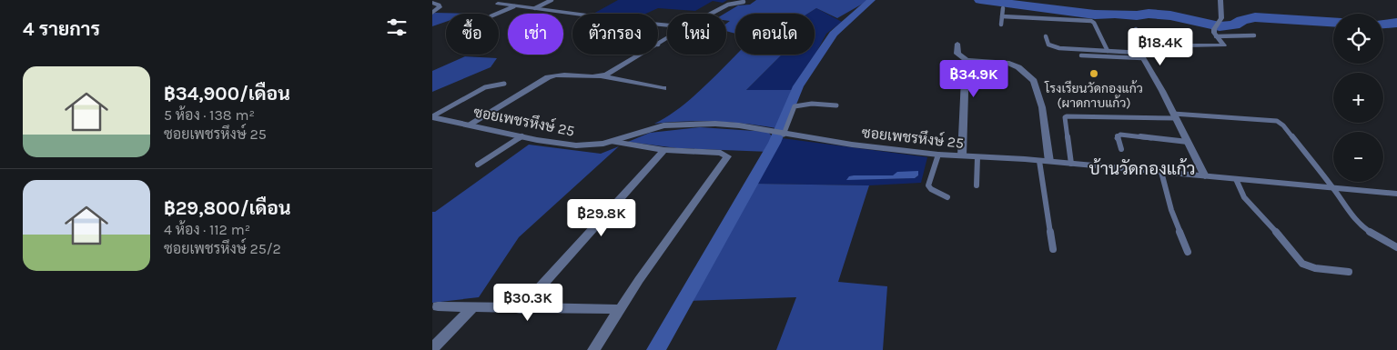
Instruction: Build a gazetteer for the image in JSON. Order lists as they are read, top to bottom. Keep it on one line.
{"streets":{"street":["ซอยเพชรหึงษ์ 25"]},"districts":["บ้านวัดกองแก้ว"],"places":["โรงเรียนวัดกองแก้ว (ผาดกาบแก้ว)"],"page":{"heading":"4 รายการ","map_buttons":["+","−"],"chip":["ซื้อ","เช่า","ตัวกรอง","ใหม่","คอนโด"],"price":["฿18.4K","฿34.9K","฿29.8K","฿30.3K"],"list":[{"name":"฿34,900/เดือน","note":"5 ห้อง · 138 m² · ซอยเพชรหึงษ์ 25"},{"name":"฿29,800/เดือน","note":"4 ห้อง · 112 m² · ซอยเพชรหึงษ์ 25/2"}]}}
